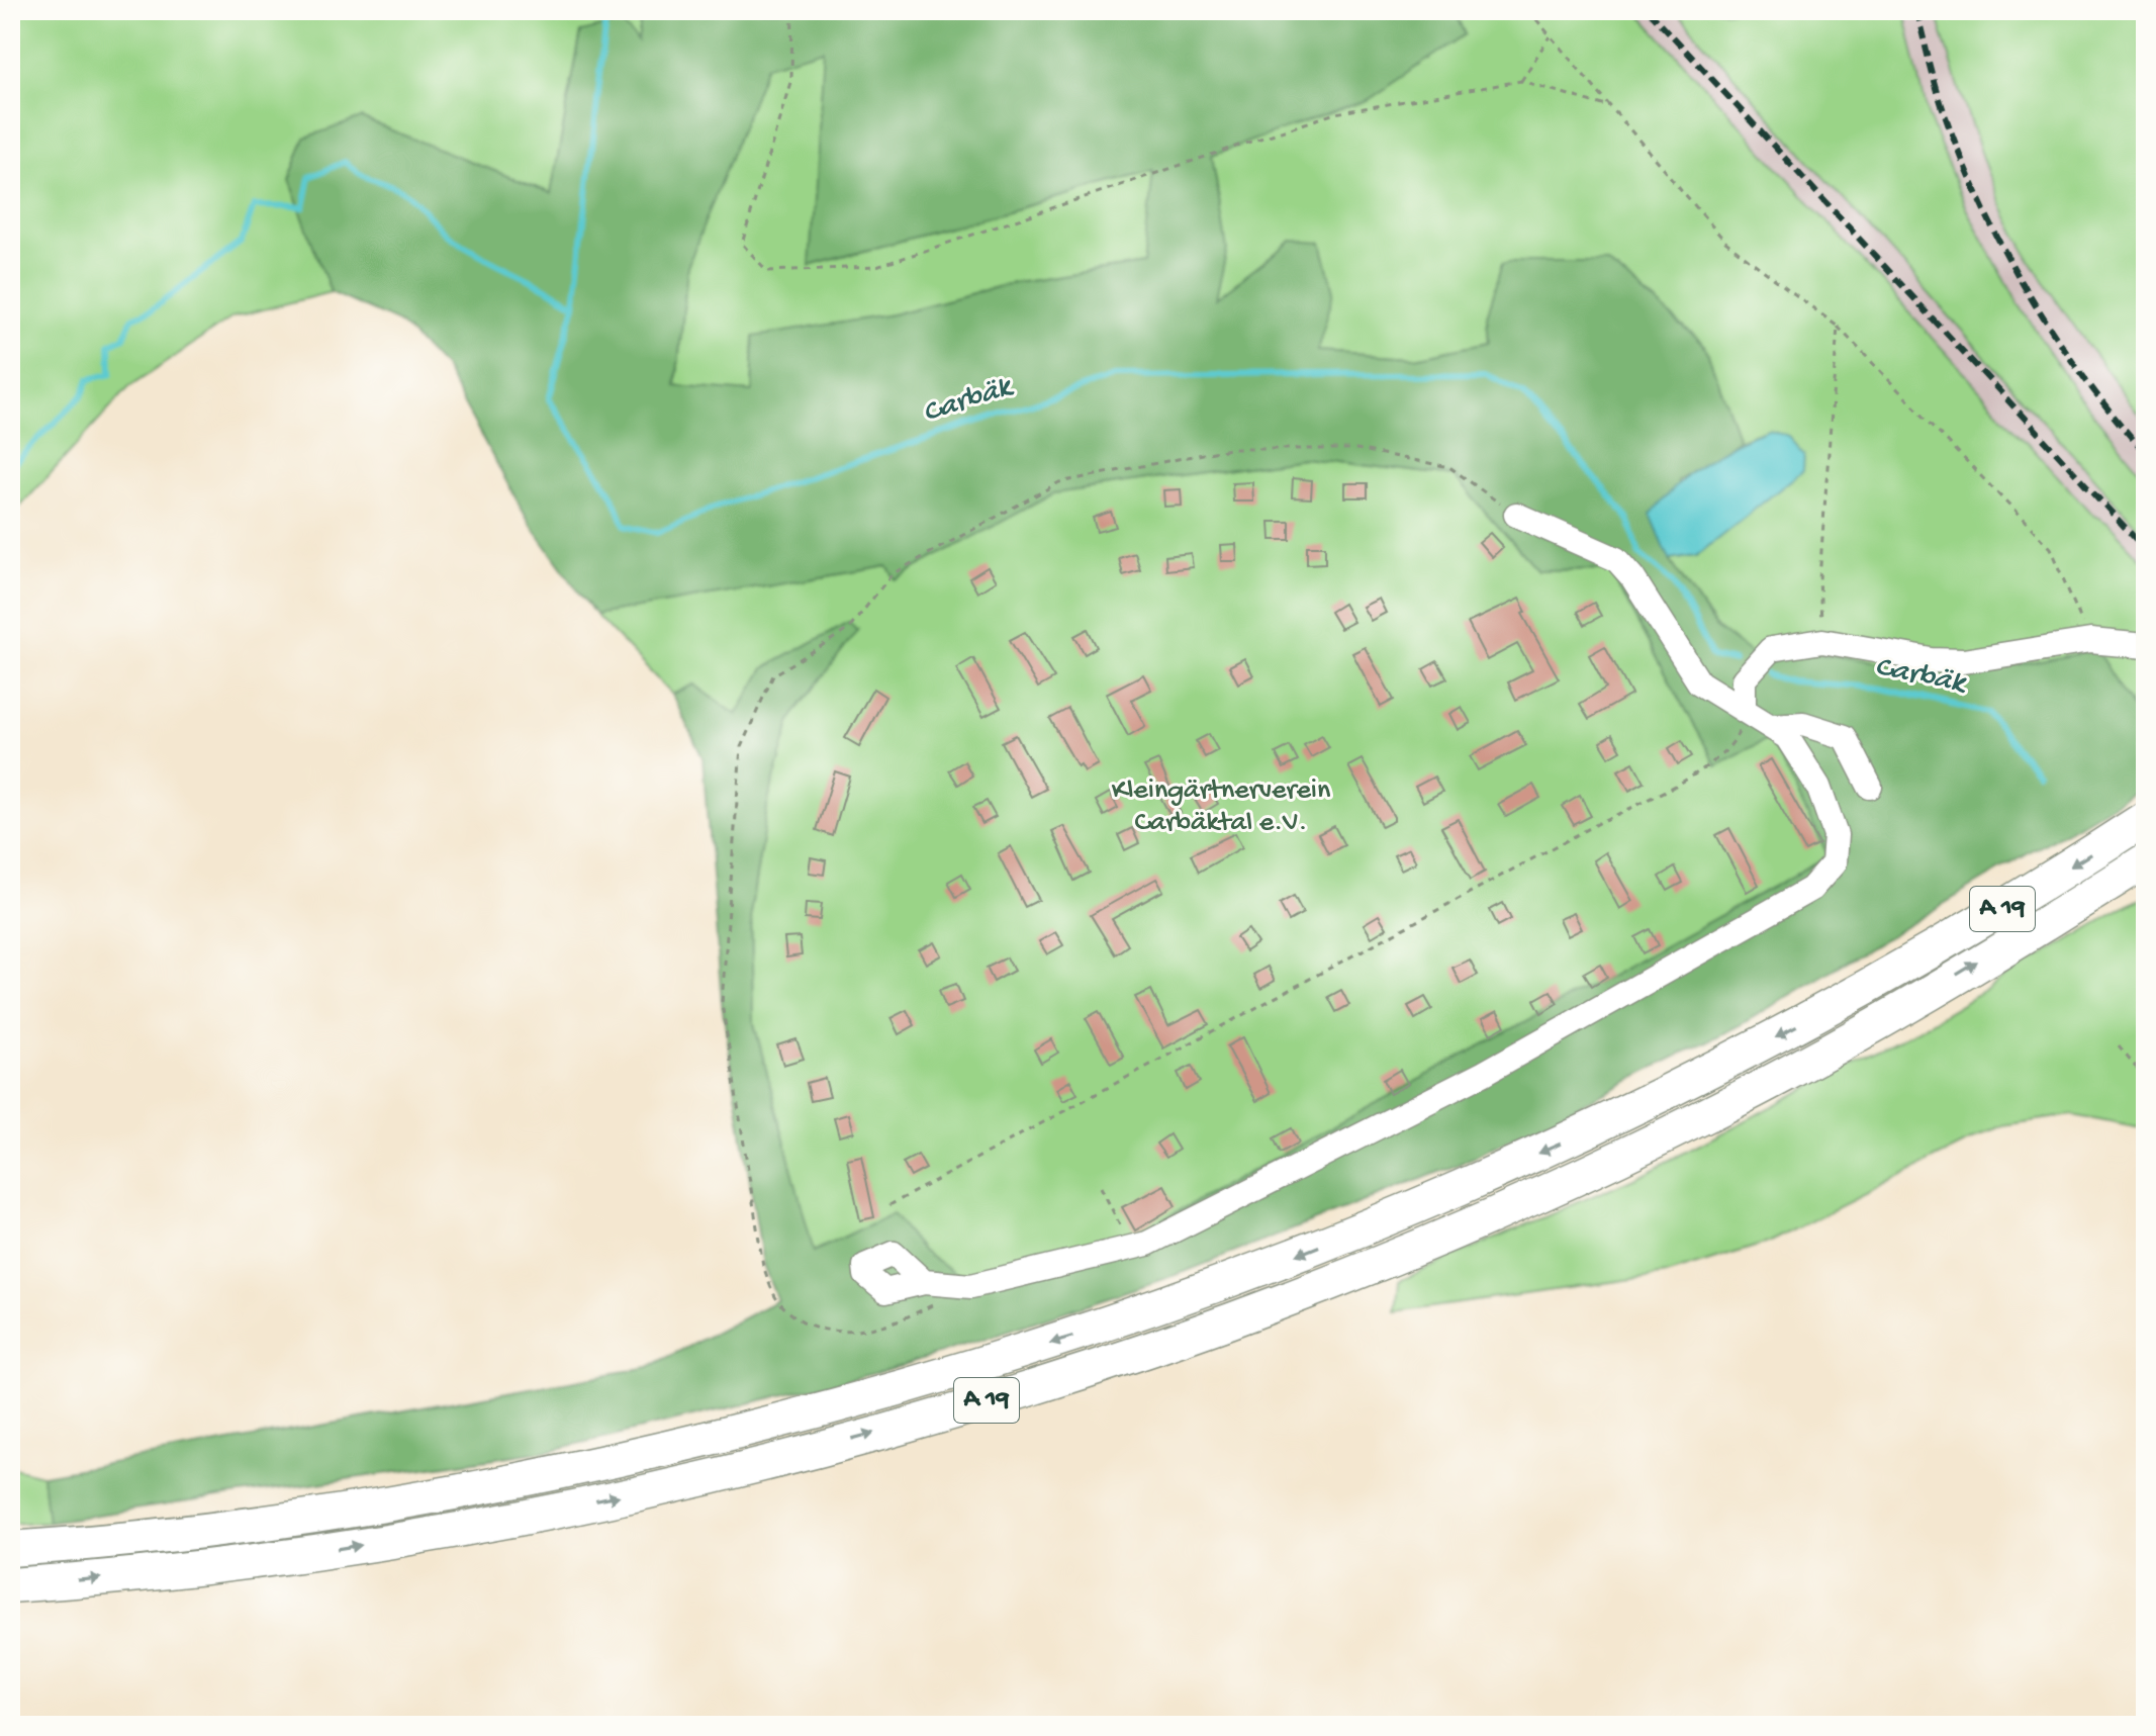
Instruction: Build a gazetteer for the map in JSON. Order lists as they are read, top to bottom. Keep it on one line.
{"streets":{"highway":["A 19"]},"water":["Carbäk"],"parks":["Kleingärtnerverein Carbäktal e.V."]}
